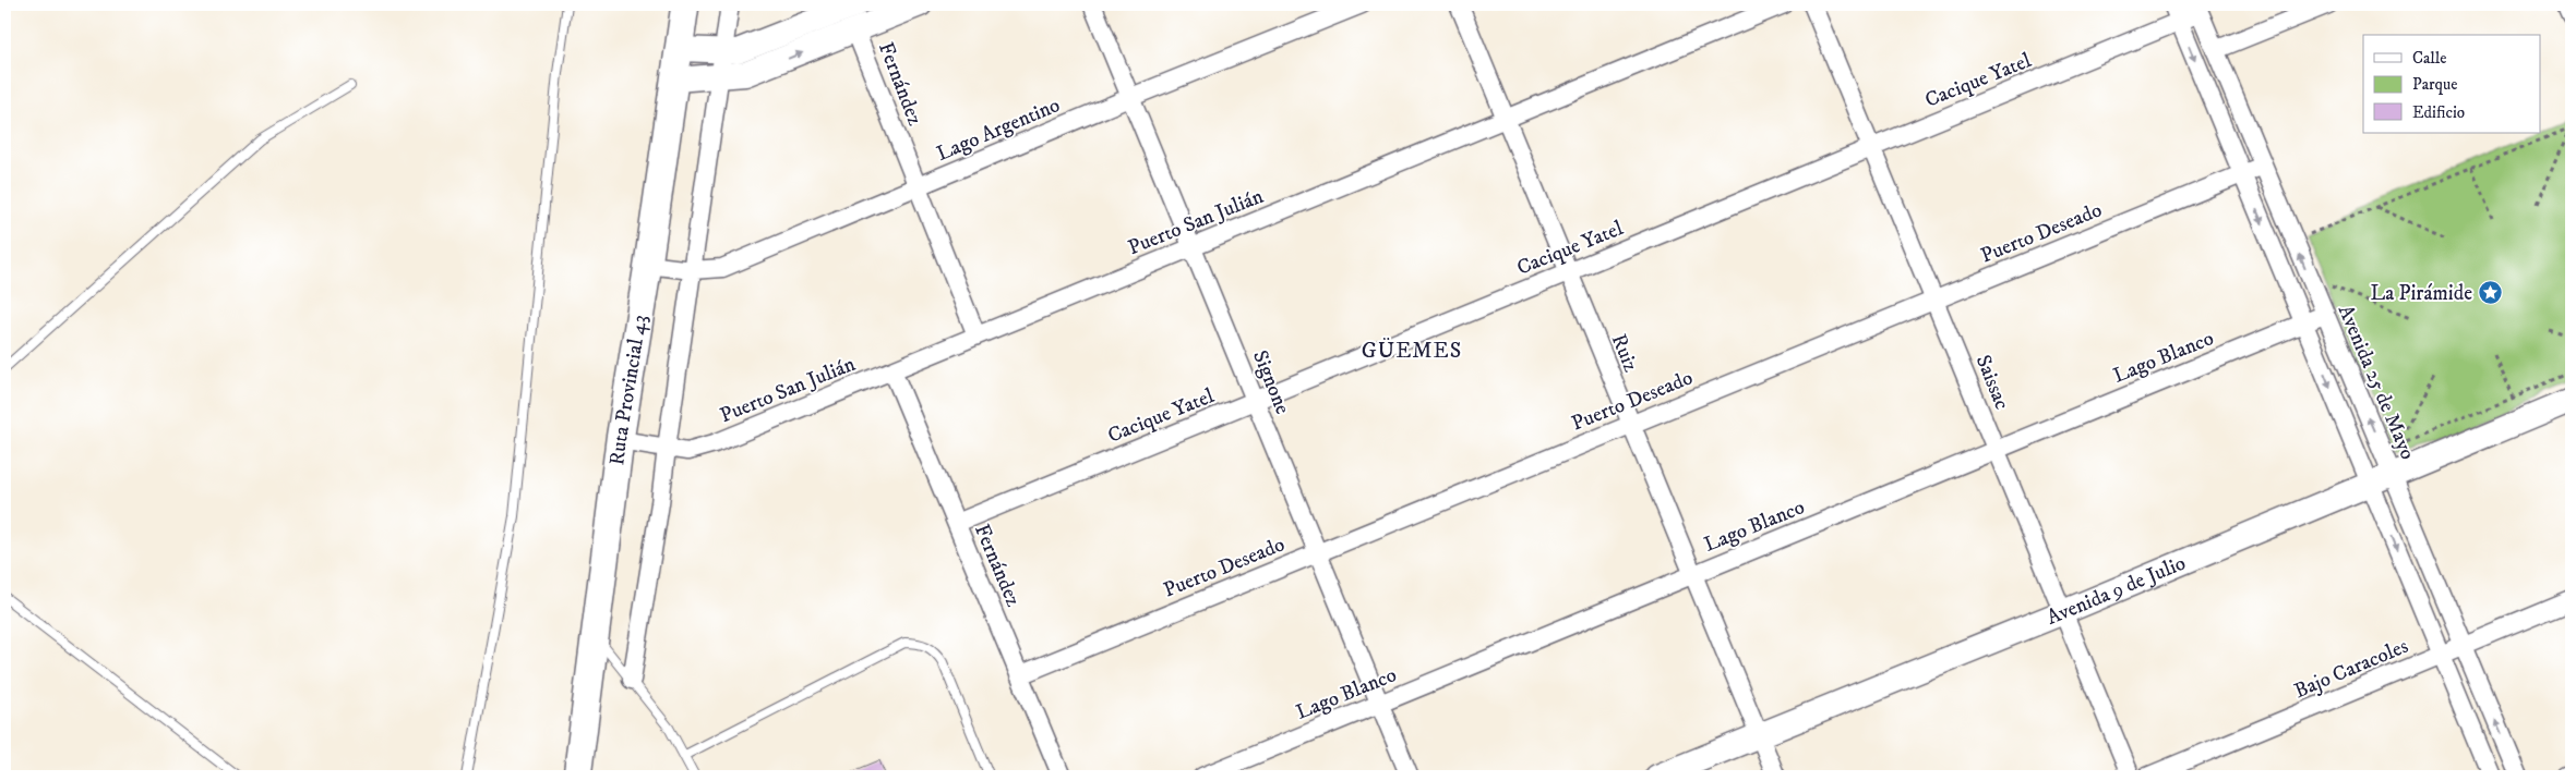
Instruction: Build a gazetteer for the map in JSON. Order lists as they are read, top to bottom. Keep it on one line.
{"streets":{"main road":["Ruta Provincial 43"],"street":["Cacique Yatel","Fernández","Lago Argentino","Puerto San Julián","Puerto Deseado","Ruiz","Lago Blanco","Signone","Saissac","Avenida 25 de Mayo","Avenida 9 de Julio","Bajo Caracoles"]},"crossings":[["Cacique Yatel","Fernández"],["Cacique Yatel","Ruiz"],["Cacique Yatel","Signone"],["Cacique Yatel","Saissac"],["Cacique Yatel","Avenida 25 de Mayo"],["Fernández","Lago Argentino"],["Fernández","Puerto San Julián"],["Fernández","Puerto Deseado"],["Lago Argentino","Signone"],["Lago Argentino","Ruta Provincial 43"],["Puerto San Julián","Ruiz"],["Puerto San Julián","Signone"],["Puerto San Julián","Ruta Provincial 43"],["Puerto Deseado","Ruiz"],["Puerto Deseado","Signone"],["Puerto Deseado","Saissac"],["Puerto Deseado","Avenida 25 de Mayo"],["Ruiz","Lago Blanco"],["Ruiz","Avenida 9 de Julio"],["Lago Blanco","Signone"],["Lago Blanco","Saissac"],["Lago Blanco","Avenida 25 de Mayo"],["Saissac","Avenida 9 de Julio"],["Avenida 25 de Mayo","Avenida 9 de Julio"],["Avenida 25 de Mayo","Bajo Caracoles"]],"districts":["GÜEMES"],"places":{"place":["La Pirámide"]},"legend":["Calle","Parque","Edificio"]}
